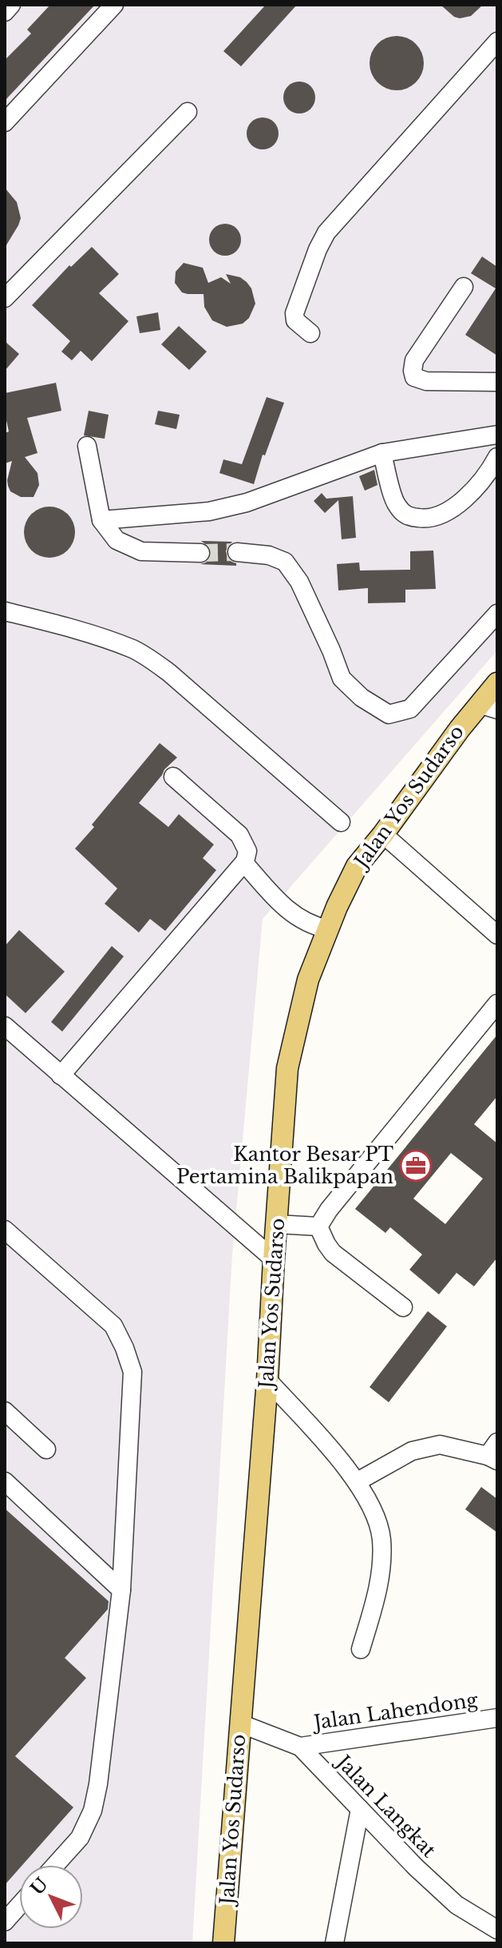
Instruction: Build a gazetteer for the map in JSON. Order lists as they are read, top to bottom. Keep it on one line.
{"streets":{"main road":["Jalan Yos Sudarso"],"street":["Jalan Lahendong","Jalan Langkat"]},"crossings":[["Jalan Yos Sudarso","Jalan Langkat"],["Jalan Lahendong","Jalan Langkat"]],"places":{"office":["Kantor Besar PT Pertamina Balikpapan"]},"north":"top left"}
